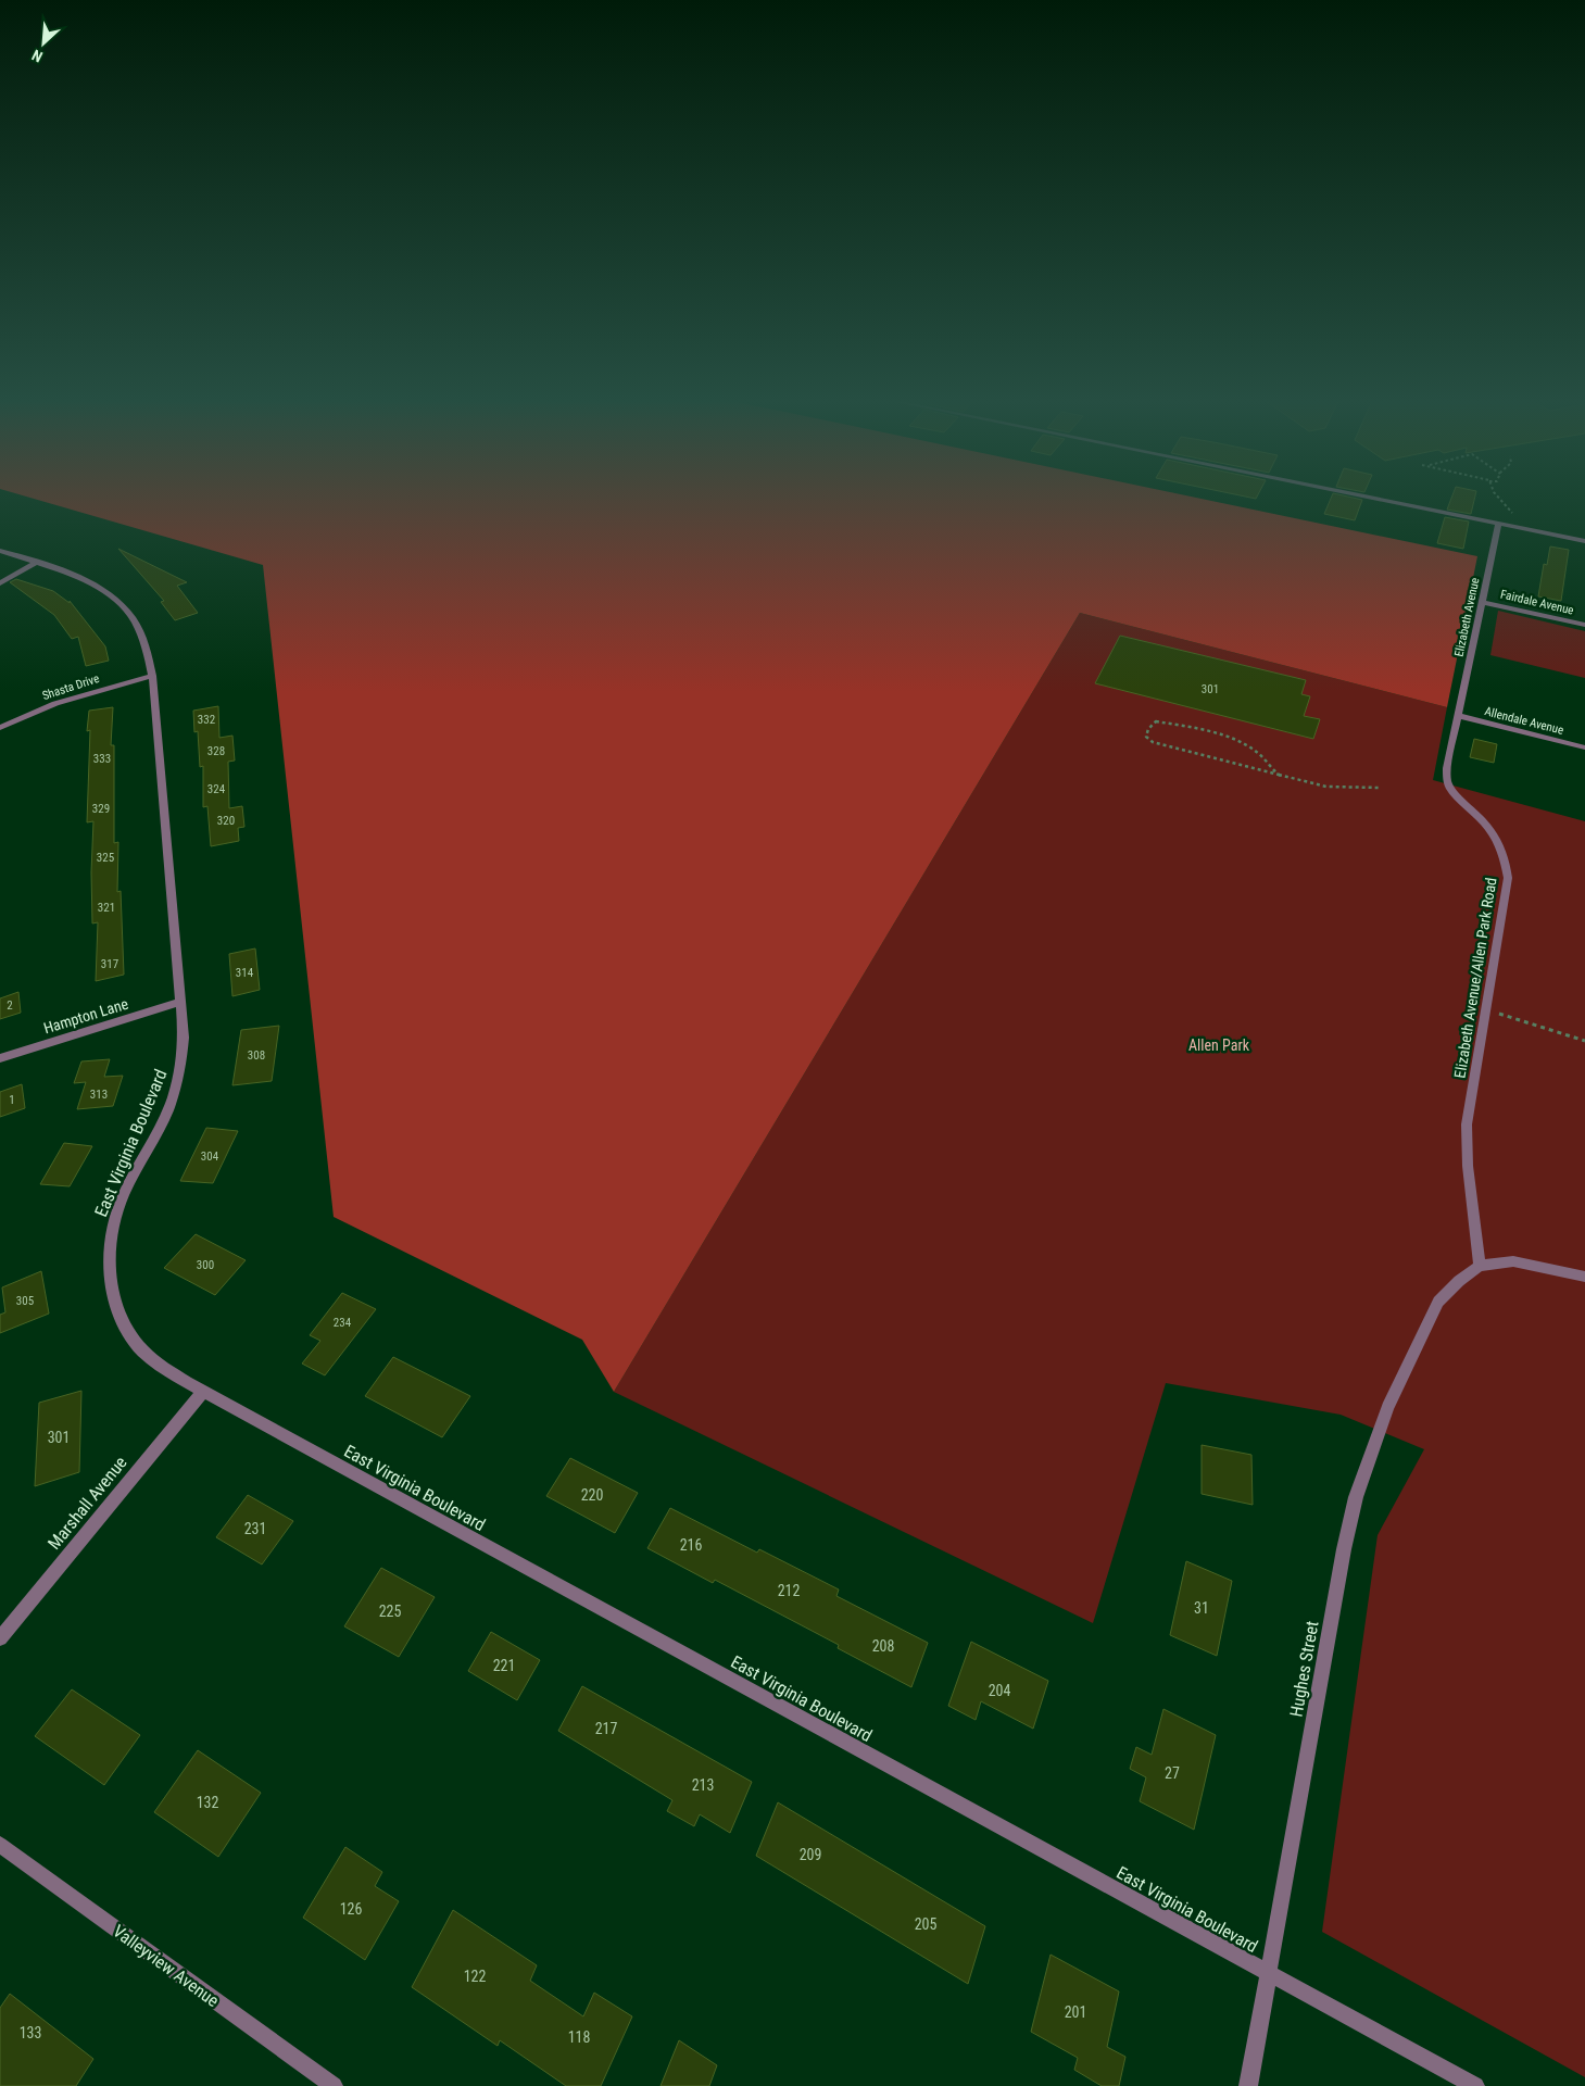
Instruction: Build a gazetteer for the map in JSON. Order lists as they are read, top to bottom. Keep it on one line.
{"streets":{"street":["Fairdale Avenue","Elizabeth Avenue","Shasta Drive","Allendale Avenue","Elizabeth Avenue/Allen Park Road","Hampton Lane","East Virginia Boulevard","Marshall Avenue","Hughes Street","Valleyview Avenue"]},"crossings":[["Fairdale Avenue","Elizabeth Avenue"],["Elizabeth Avenue","Allendale Avenue"],["Elizabeth Avenue","Elizabeth Avenue/Allen Park Road"],["Shasta Drive","East Virginia Boulevard"],["Allendale Avenue","Elizabeth Avenue/Allen Park Road"],["Elizabeth Avenue/Allen Park Road","Hughes Street"],["Hampton Lane","East Virginia Boulevard"],["East Virginia Boulevard","Marshall Avenue"],["East Virginia Boulevard","Hughes Street"]],"parks":["Allen Park"],"house_numbers":["301","332","328","333","324","329","320","325","321","317","314","2","308","313","1","304","300","305","234","301","220","231","216","212","31","225","208","221","204","217","27","213","132","209","126","205","122","201","133","118"],"north":"bottom left"}
